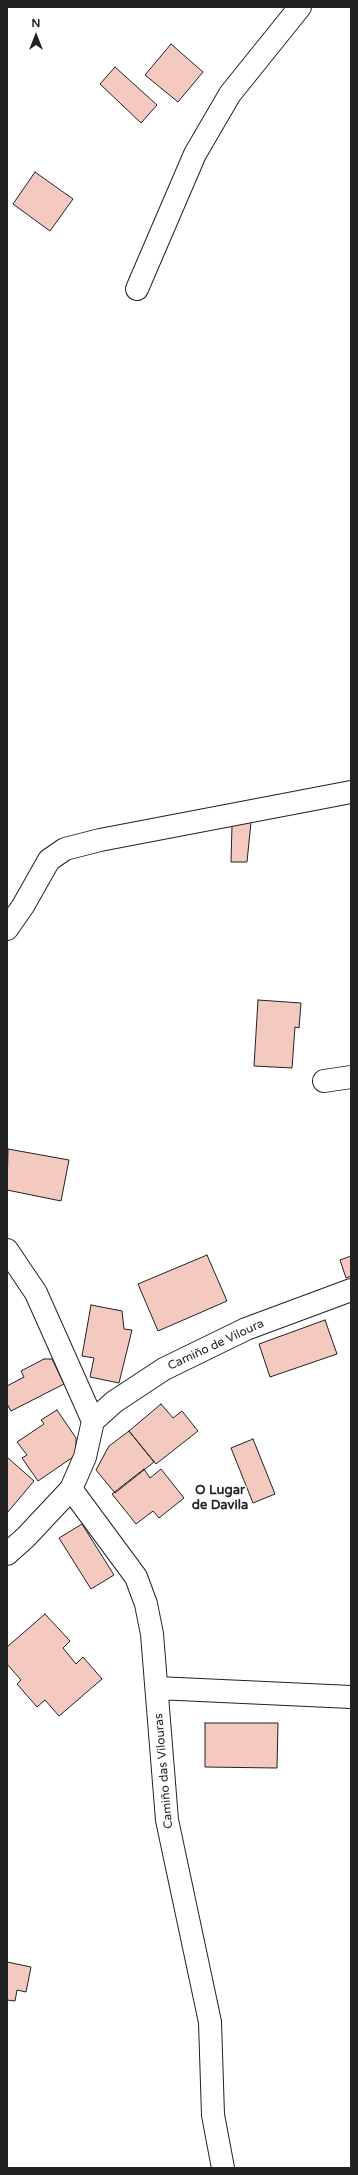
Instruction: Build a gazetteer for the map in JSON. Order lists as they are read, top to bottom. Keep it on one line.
{"streets":{"street":["Camiño de Viloura","Camiño das Vilouras"]},"districts":["O Lugar de Davila"],"north":"top"}
